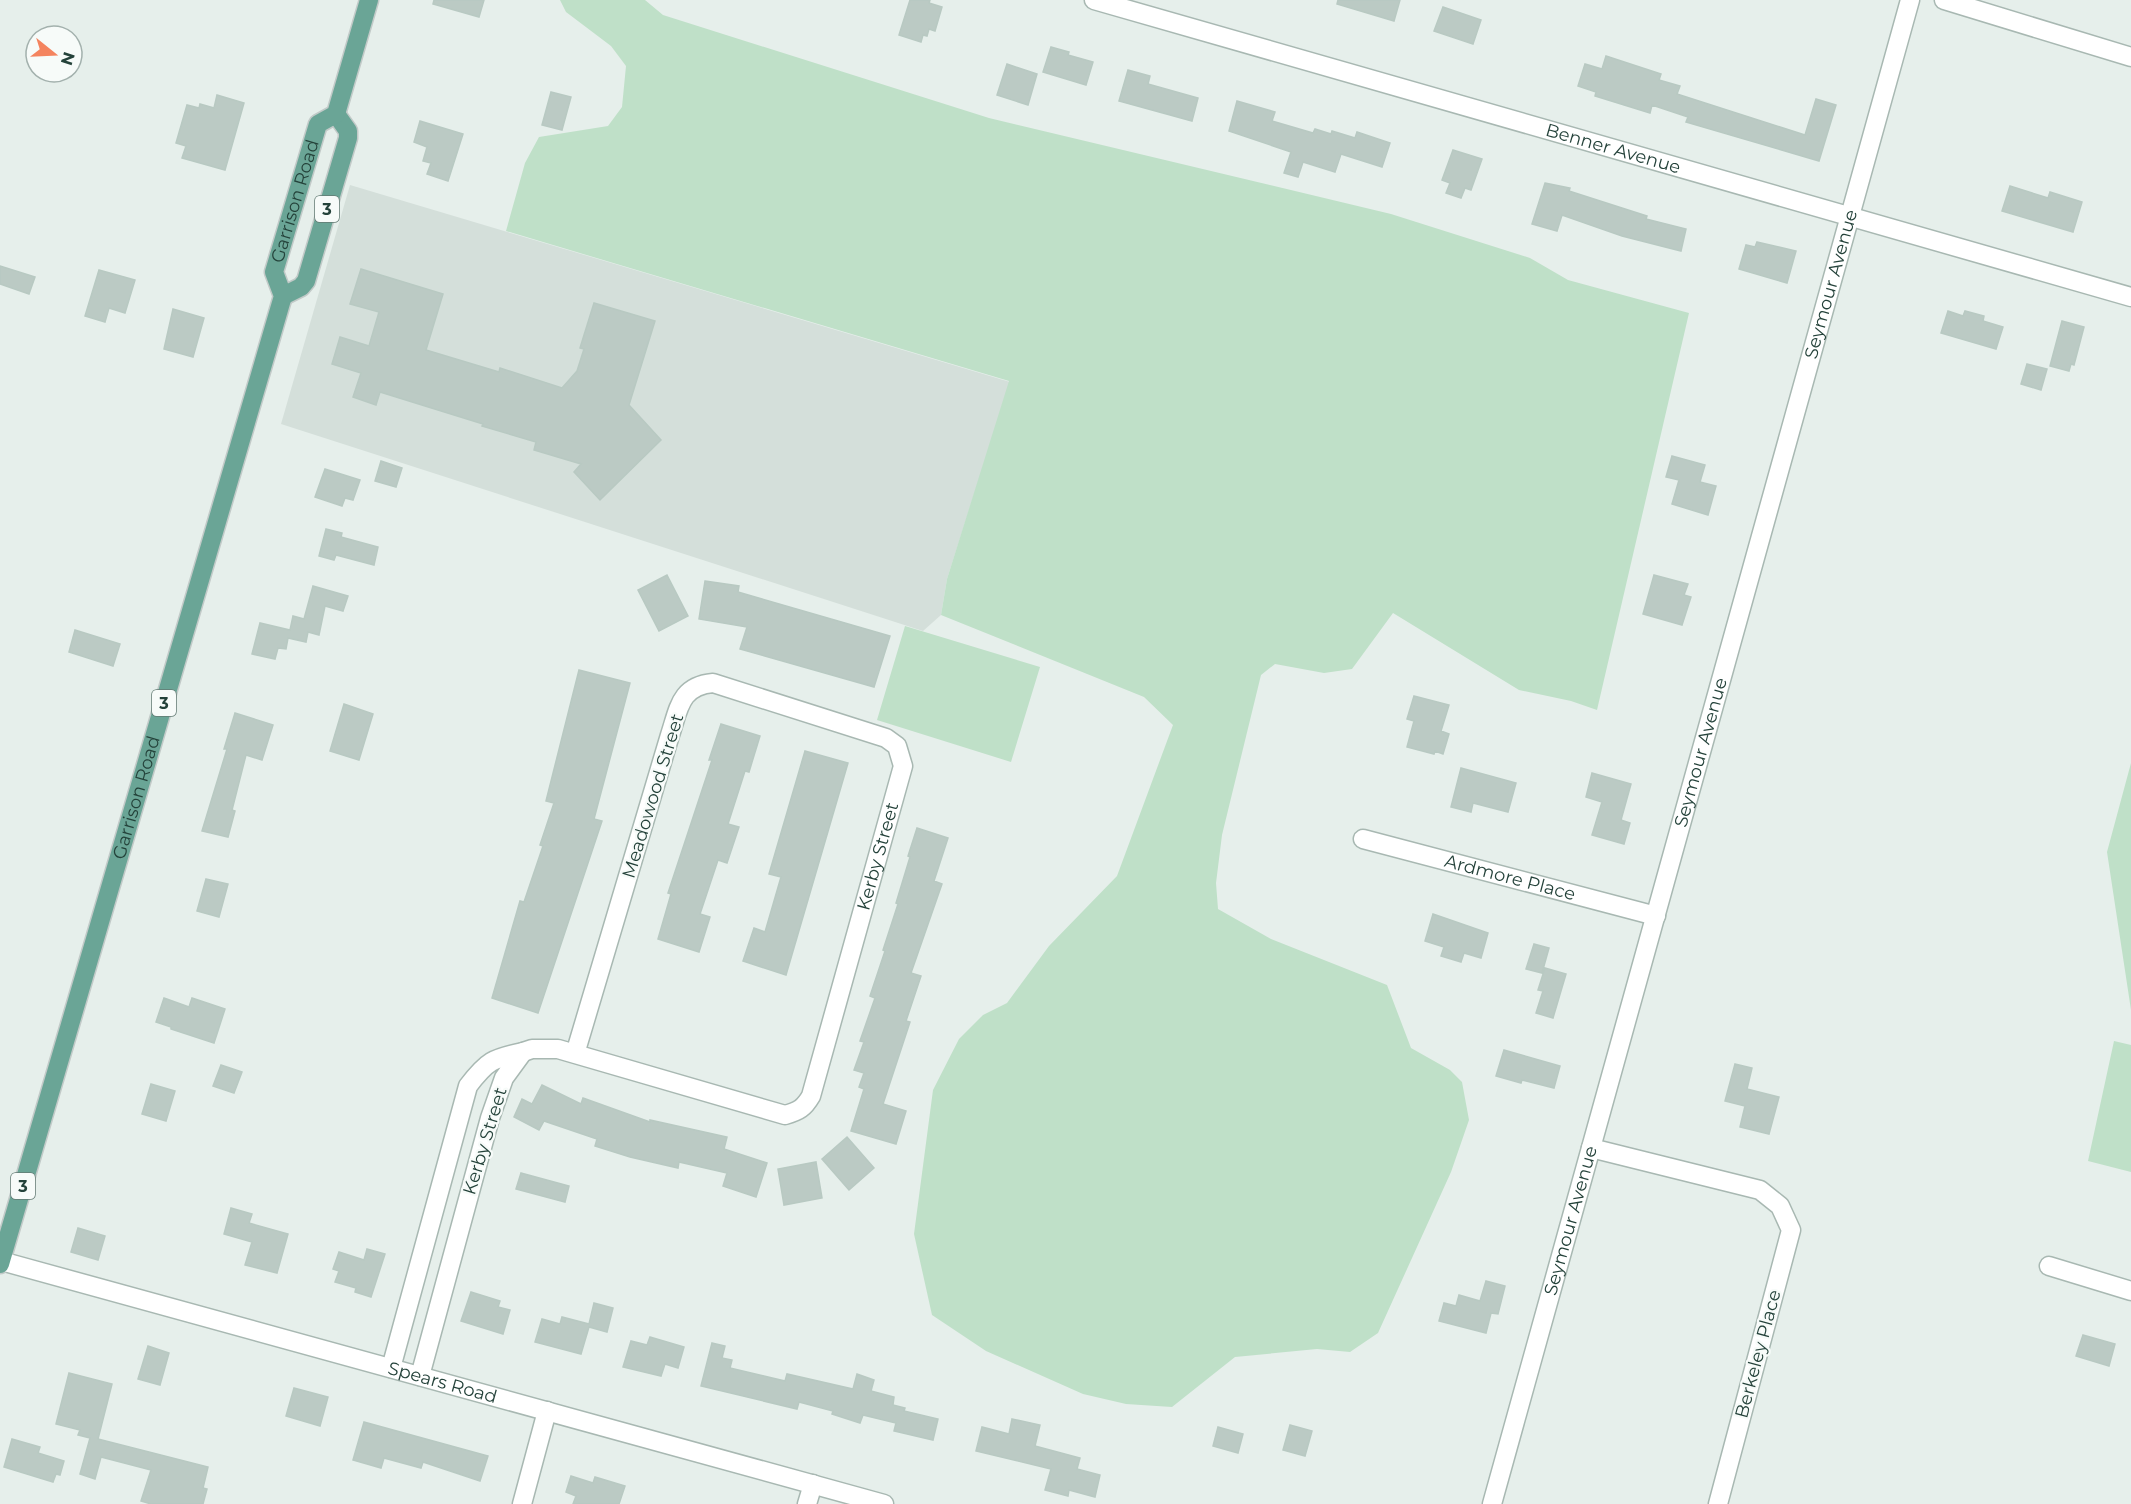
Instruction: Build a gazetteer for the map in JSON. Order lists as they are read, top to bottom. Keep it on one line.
{"streets":{"main road":["Garrison Road","3"],"street":["Benner Avenue","Seymour Avenue","Meadowood Street","Kerby Street","Ardmore Place","Berkeley Place","Spears Road"]},"crossings":[["Benner Avenue","Seymour Avenue"],["Garrison Road","Spears Road"],["Seymour Avenue","Ardmore Place"],["Seymour Avenue","Berkeley Place"],["Meadowood Street","Kerby Street"],["Kerby Street","Spears Road"]],"north":"right"}
